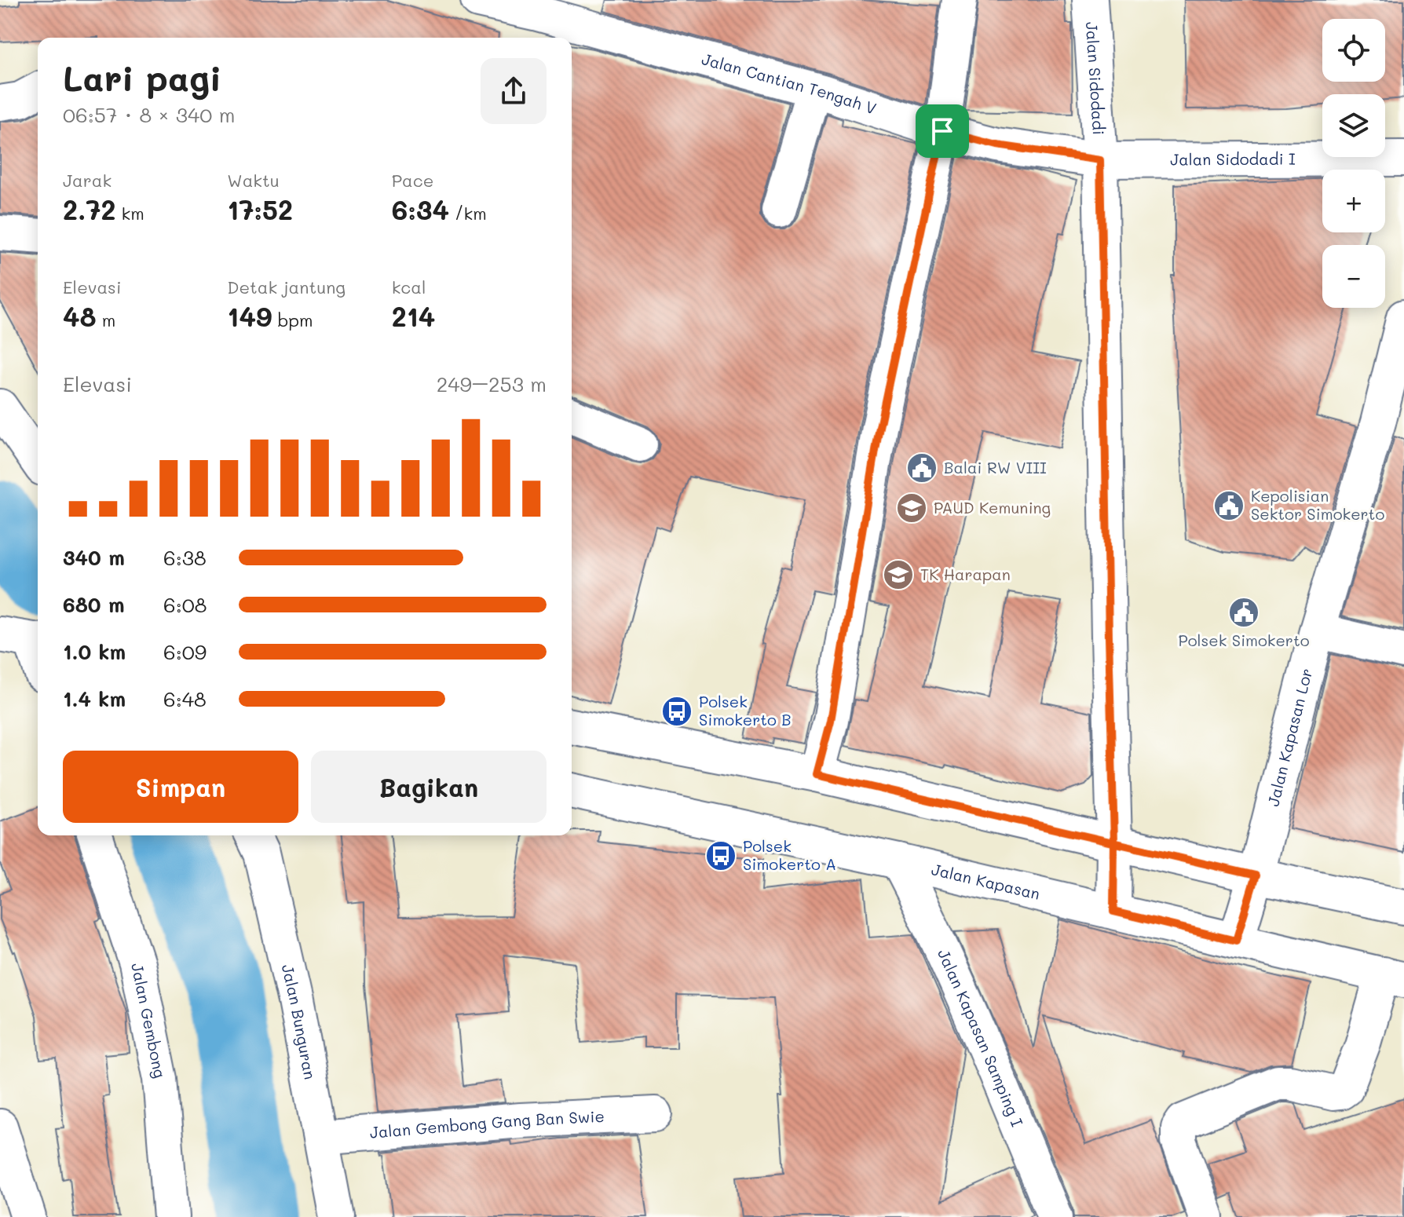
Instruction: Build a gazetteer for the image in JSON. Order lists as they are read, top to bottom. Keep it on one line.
{"streets":{"street":["Jalan Sidodadi","Jalan Cantian Tengah V","Jalan Sidodadi I","Jalan Kapasan Lor","Jalan Kapasan","Jalan Gembong","Jalan Bunguran","Jalan Kapasan Samping I","Jalan Gembong Gang Ban Swie"]},"crossings":[["Jalan Sidodadi","Jalan Cantian Tengah V"],["Jalan Sidodadi","Jalan Sidodadi I"],["Jalan Sidodadi","Jalan Kapasan"],["Jalan Cantian Tengah V","Jalan Sidodadi I"],["Jalan Kapasan Lor","Jalan Kapasan"],["Jalan Kapasan","Jalan Kapasan Samping I"],["Jalan Bunguran","Jalan Gembong Gang Ban Swie"]],"places":{"public building":["Balai RW VIII","Kepolisian Sektor Simokerto","Polsek Simokerto"],"school or university":["PAUD Kemuning","TK Harapan"],"bus stop":["Polsek Simokerto B","Polsek Simokerto A"]},"page":{"map_buttons":["+","−"],"heading":["Lari pagi","06:57 · 8 × 340 m"],"stats":[["Jarak","2.72 km"],["Waktu","17:52"],["Pace","6:34 /km"],["Elevasi","48 m"],["Detak jantung","149 bpm"],["kcal","214"]],"chart":["Elevasi","249–253 m"],"list":[{"name":"340 m","note":"6:38"},{"name":"680 m","note":"6:08"},{"name":"1.0 km","note":"6:09"},{"name":"1.4 km","note":"6:48"}],"buttons":["Simpan","Bagikan"]}}
